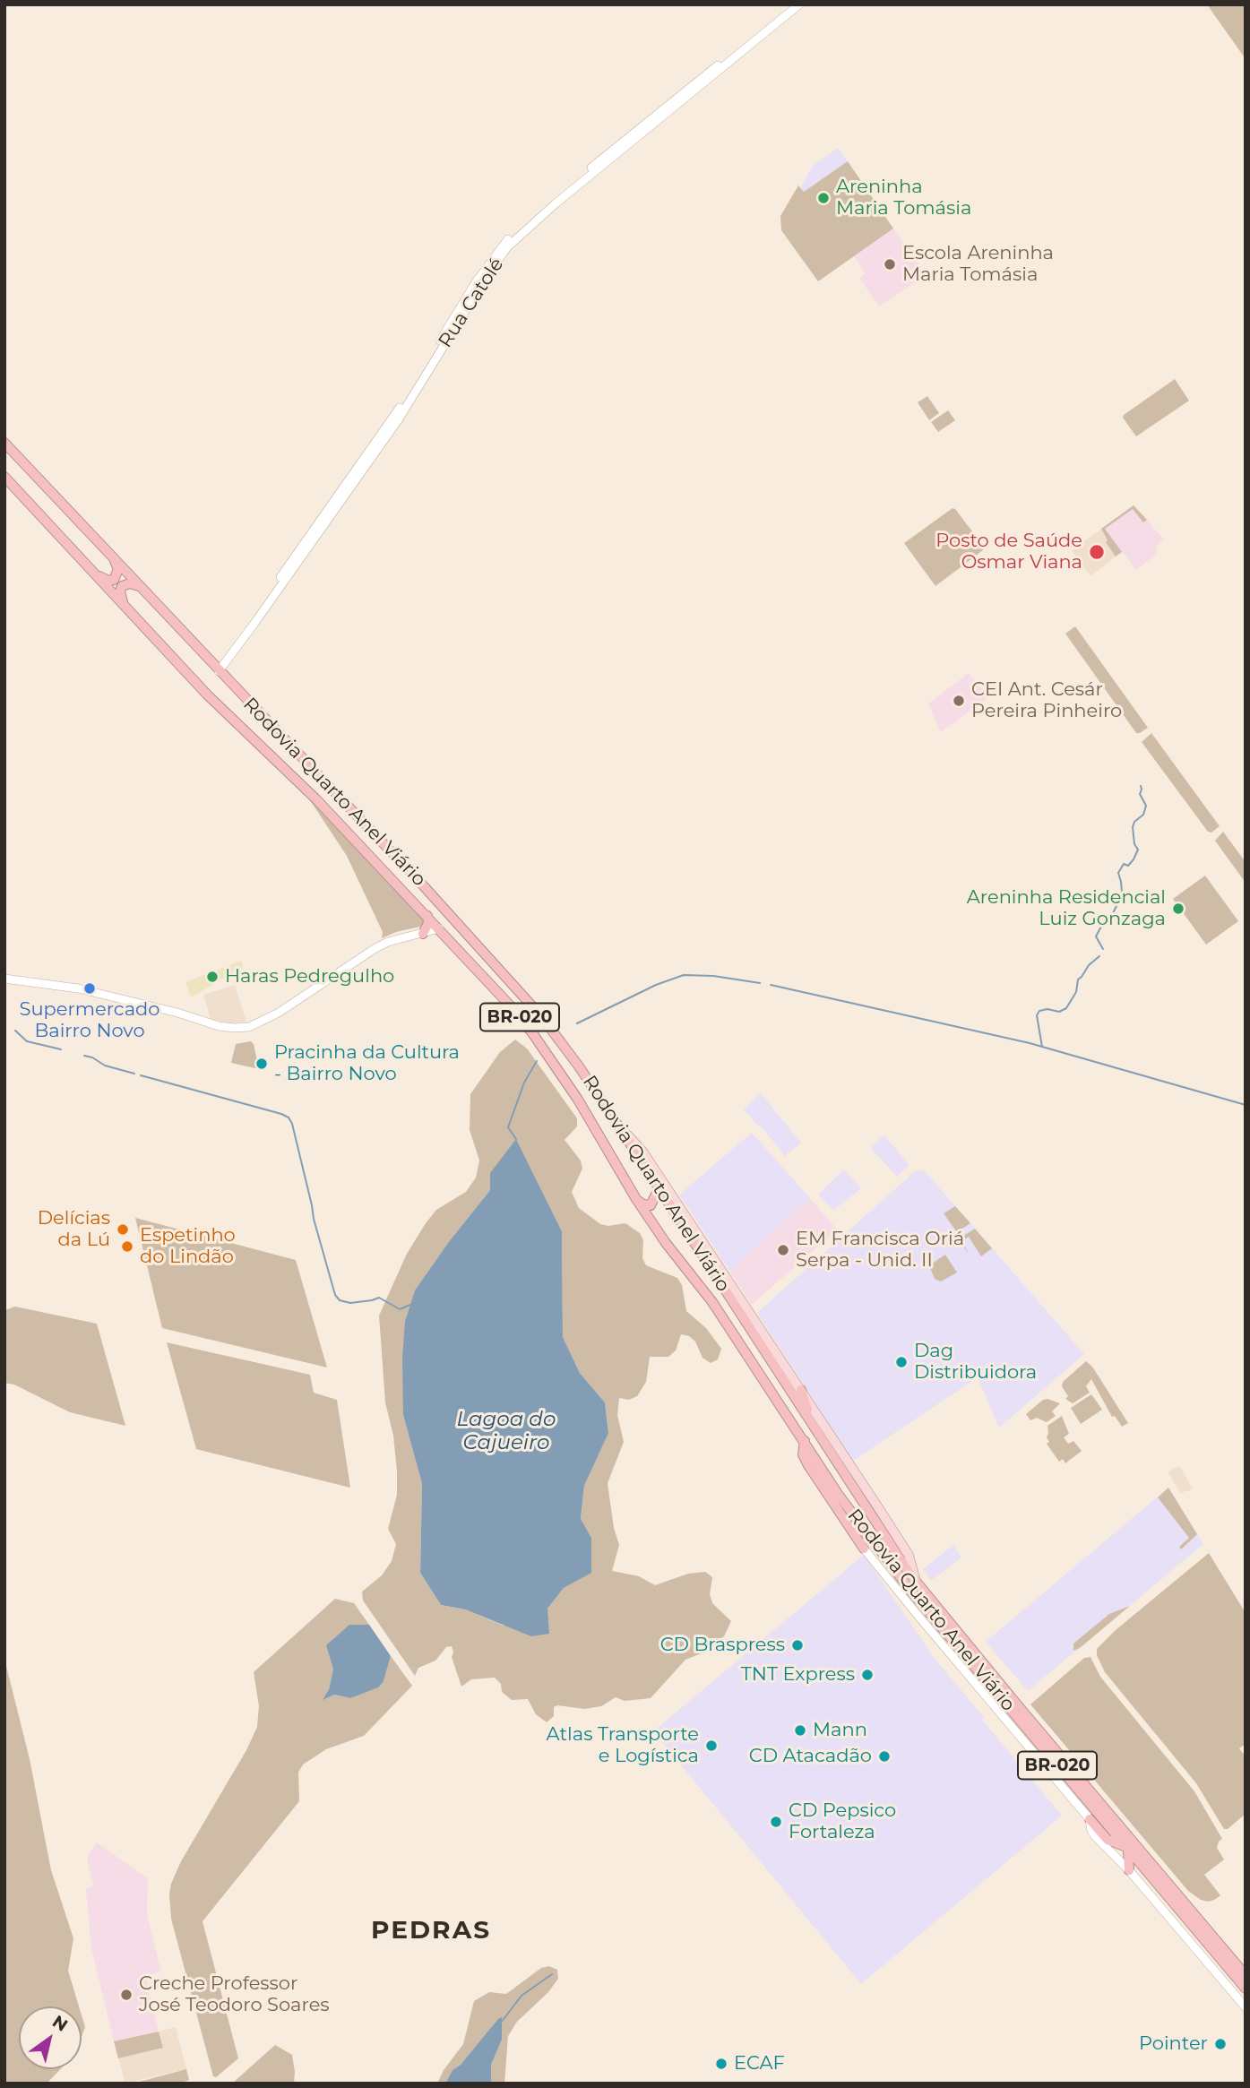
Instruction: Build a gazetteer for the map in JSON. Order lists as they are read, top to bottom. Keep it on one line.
{"streets":{"highway":["Rodovia Quarto Anel Viário","BR-020"],"street":["Rua Catolé"]},"crossings":[["Rua Catolé","Rodovia Quarto Anel Viário"],["Rodovia Quarto Anel Viário","BR-020"]],"districts":["PEDRAS"],"water":["Lagoa do Cajueiro"],"places":["Areninha Maria Tomásia","Escola Areninha Maria Tomásia","Posto de Saúde Osmar Viana","CEI Ant. Cesár Pereira Pinheiro","Areninha Residencial Luiz Gonzaga","Haras Pedregulho","Supermercado Bairro Novo","Pracinha da Cultura - Bairro Novo","Delícias da Lú","Espetinho do Lindão","EM Francisca Oriá Serpa - Unid. II","Dag Distribuidora","CD Braspress","TNT Express","Mann","Atlas Transporte e Logística","CD Atacadão","CD Pepsico Fortaleza","Creche Professor José Teodoro Soares","Pointer","ECAF"],"north":"top right"}
